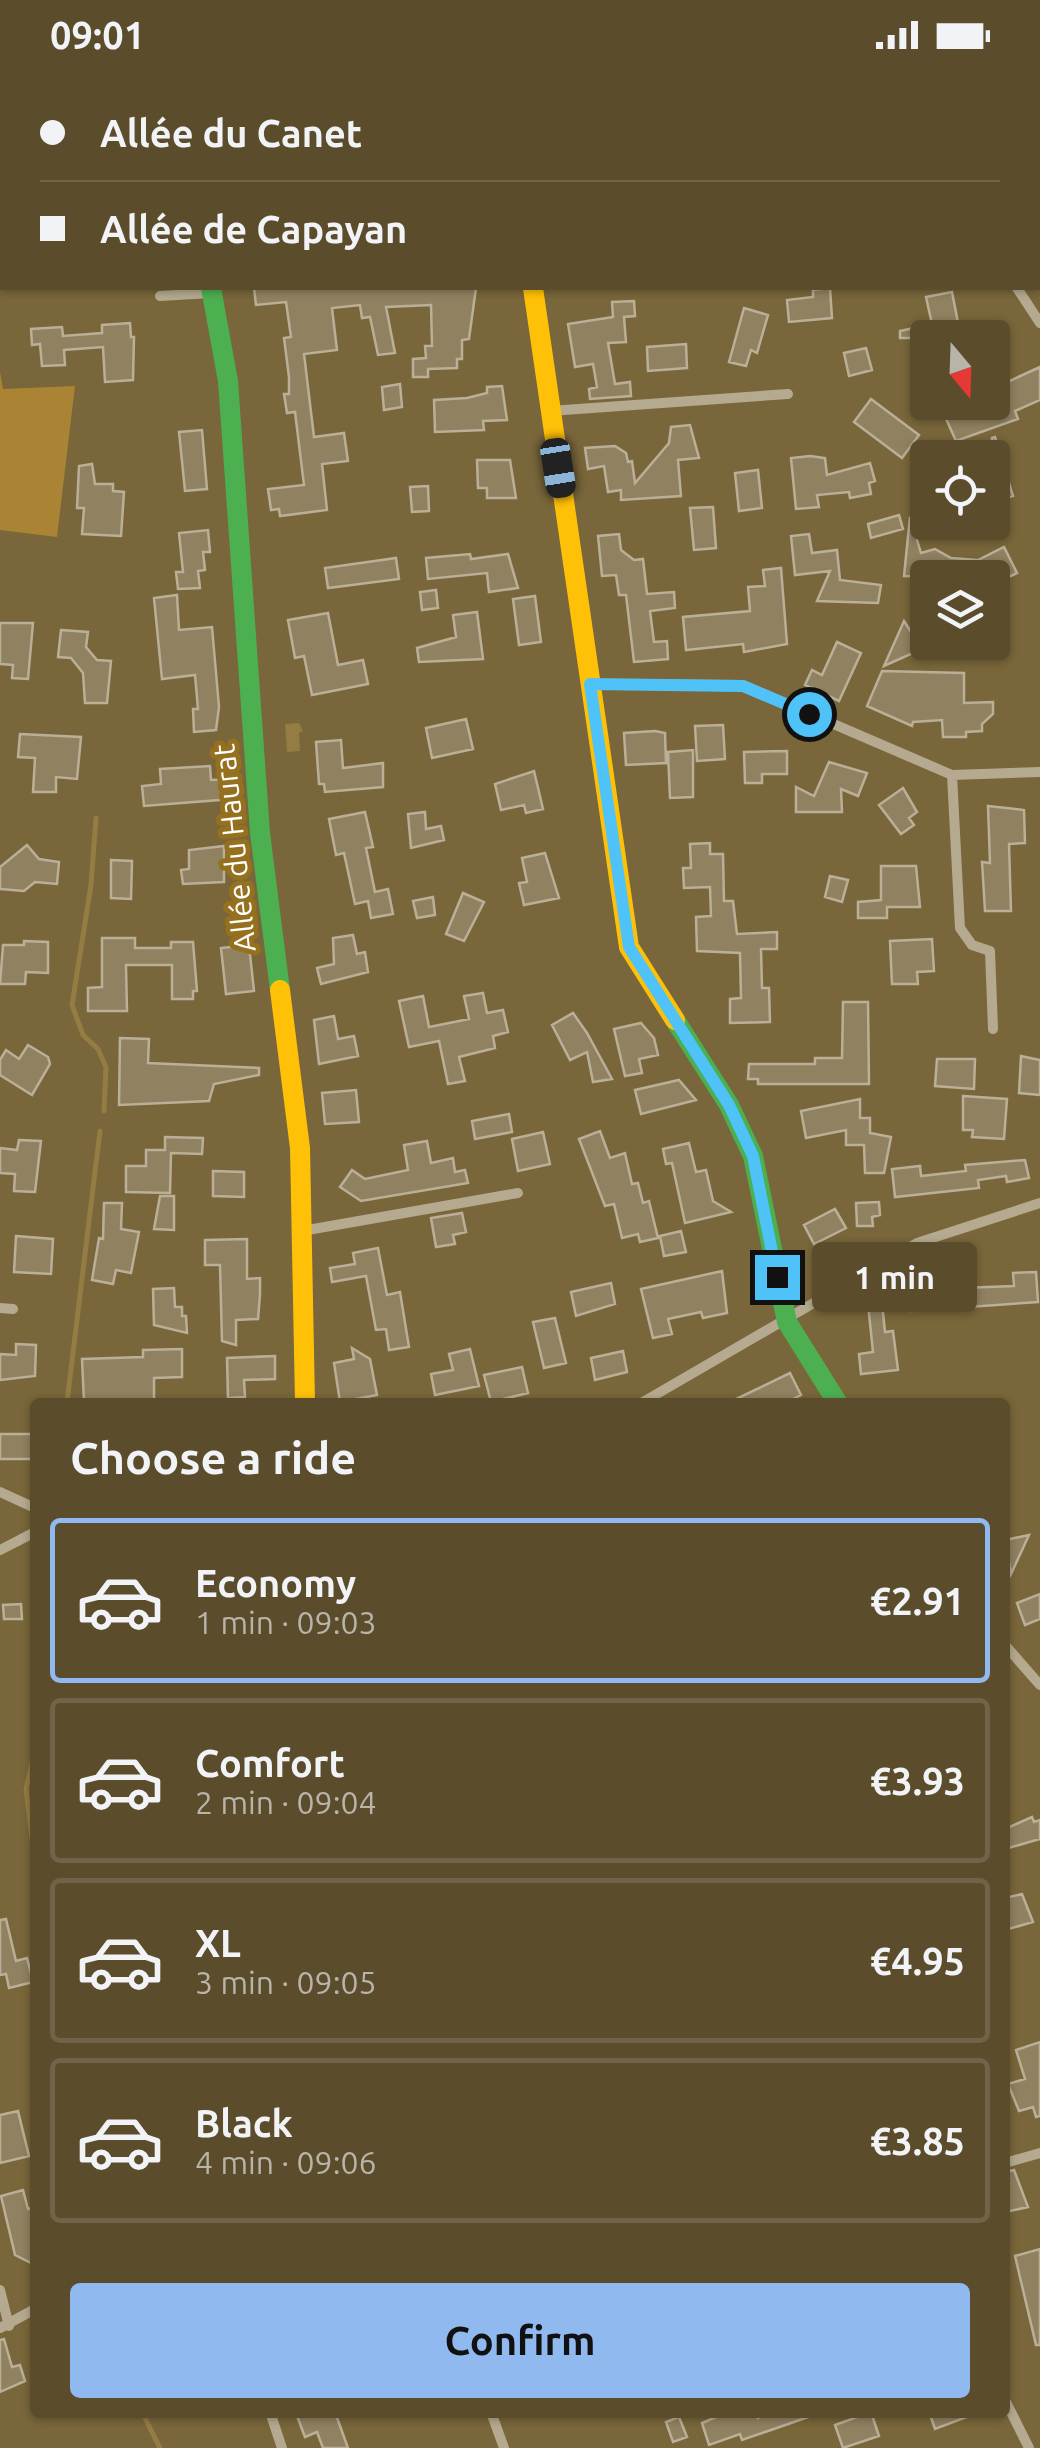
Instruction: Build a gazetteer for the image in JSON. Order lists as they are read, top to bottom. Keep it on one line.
{"streets":{"street":["Allée du Haurat"]},"north":"bottom","page":{"status":"09:01","banner":["Allée du Canet","Allée de Capayan"],"bubble":"1 min","heading":"Choose a ride","list":[{"name":"Economy","note":"1 min · 09:03","value":"€2.91"},{"name":"Comfort","note":"2 min · 09:04","value":"€3.93"},{"name":"XL","note":"3 min · 09:05","value":"€4.95"},{"name":"Black","note":"4 min · 09:06","value":"€3.85"}],"buttons":"Confirm"}}
